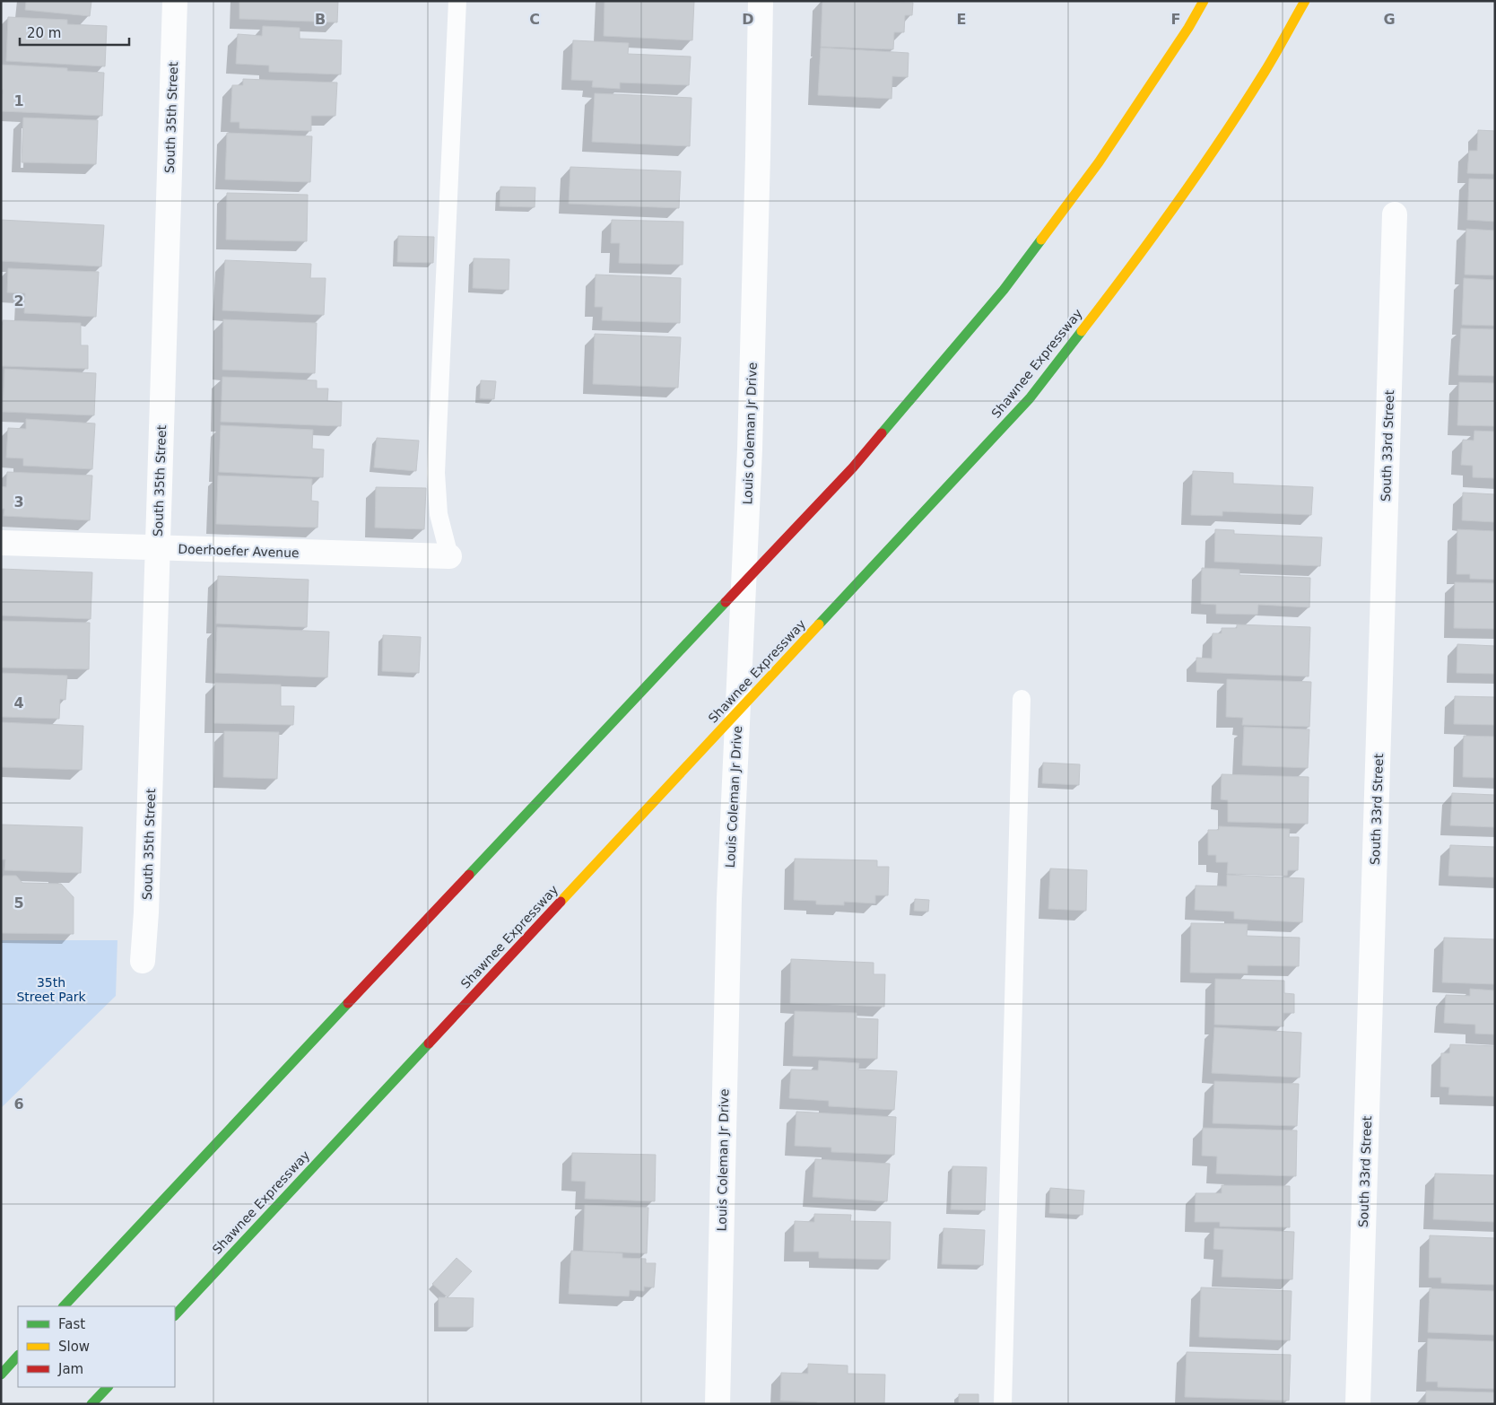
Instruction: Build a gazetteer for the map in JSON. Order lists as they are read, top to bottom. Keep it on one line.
{"streets":{"highway":["Shawnee Expressway"],"street":["South 35th Street","Louis Coleman Jr Drive","South 33rd Street","Doerhoefer Avenue"]},"crossings":[["South 35th Street","Doerhoefer Avenue"]],"parks":["35th Street Park"],"legend":["Fast","Slow","Jam"],"scale_bar":"20 m","grid":{"columns":["B","C","D","E","F","G"],"rows":["1","2","3","4","5","6"]}}
